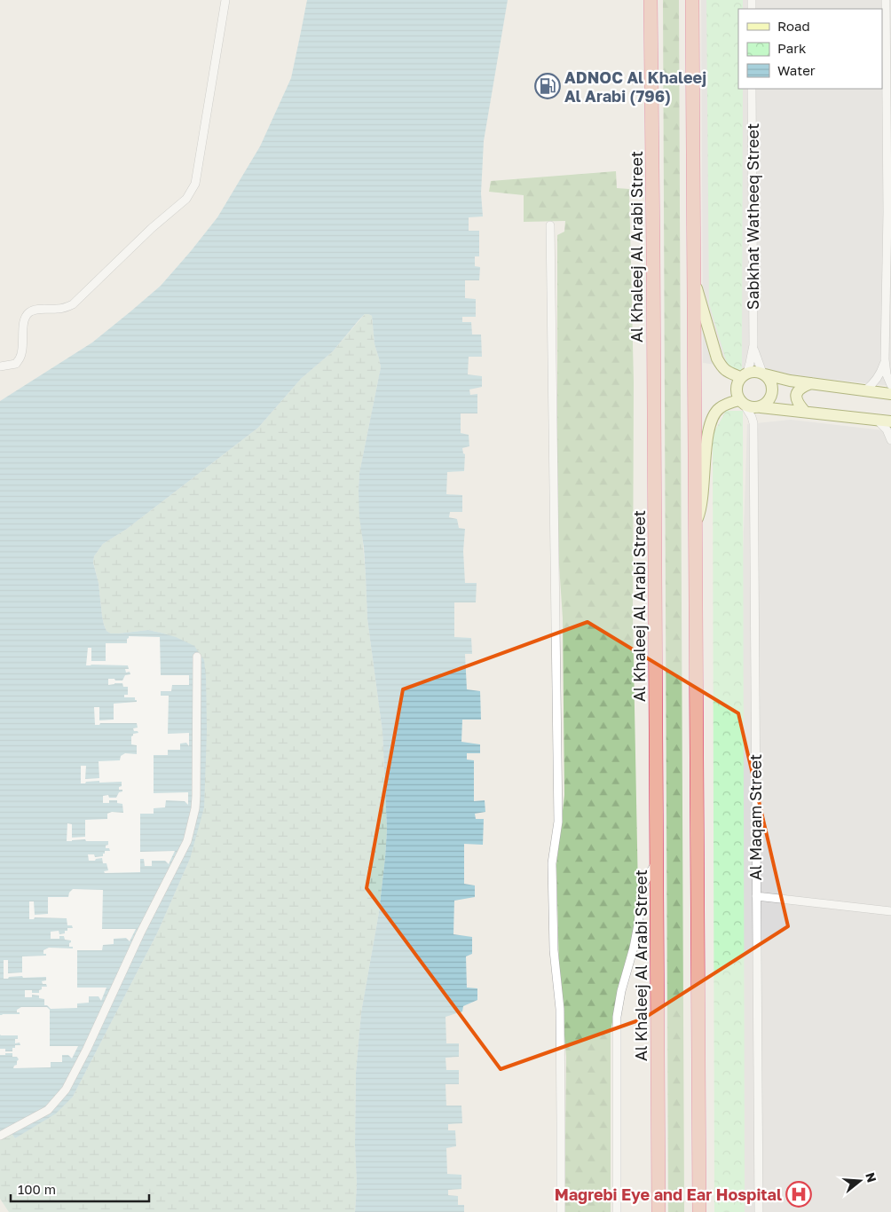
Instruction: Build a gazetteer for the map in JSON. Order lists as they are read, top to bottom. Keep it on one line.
{"streets":{"highway":["Al Khaleej Al Arabi Street"],"street":["Sabkhat Watheeq Street","Al Maqam Street"]},"crossings":[["Sabkhat Watheeq Street","Al Maqam Street"]],"places":{"fuel station":["ADNOC Al Khaleej Al Arabi (796)"],"hospital":["Magrebi Eye and Ear Hospital"]},"legend":["Road","Park","Water"],"scale_bar":"100 m","north":"right"}
